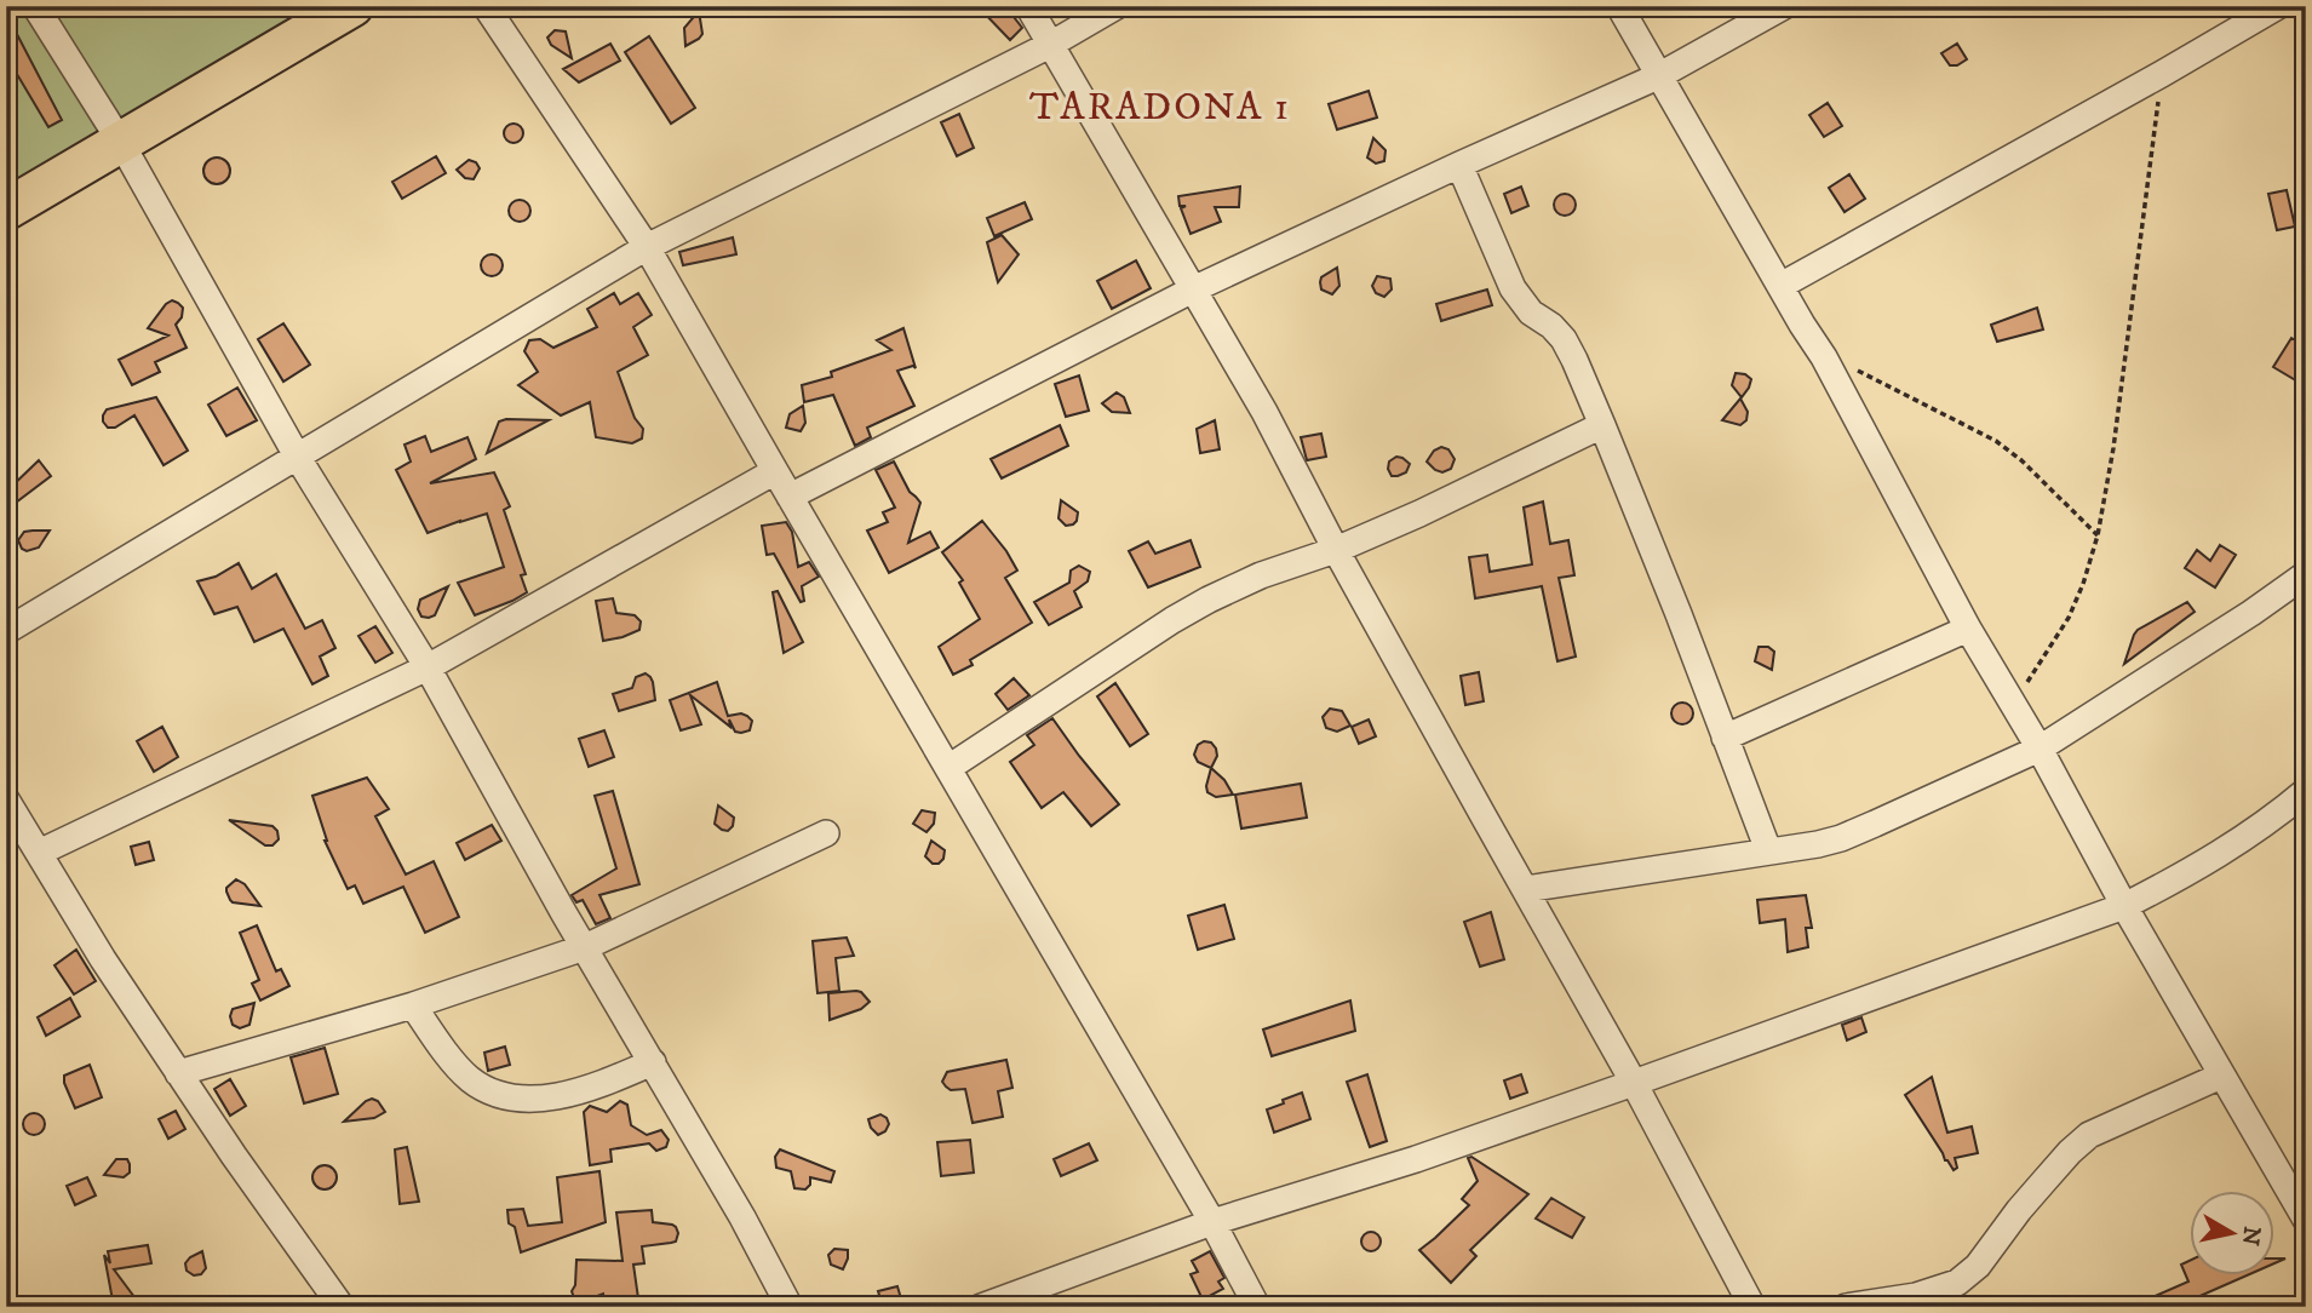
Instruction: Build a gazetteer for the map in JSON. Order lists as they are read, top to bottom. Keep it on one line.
{"districts":["TARADONA 1"],"north":"right"}
